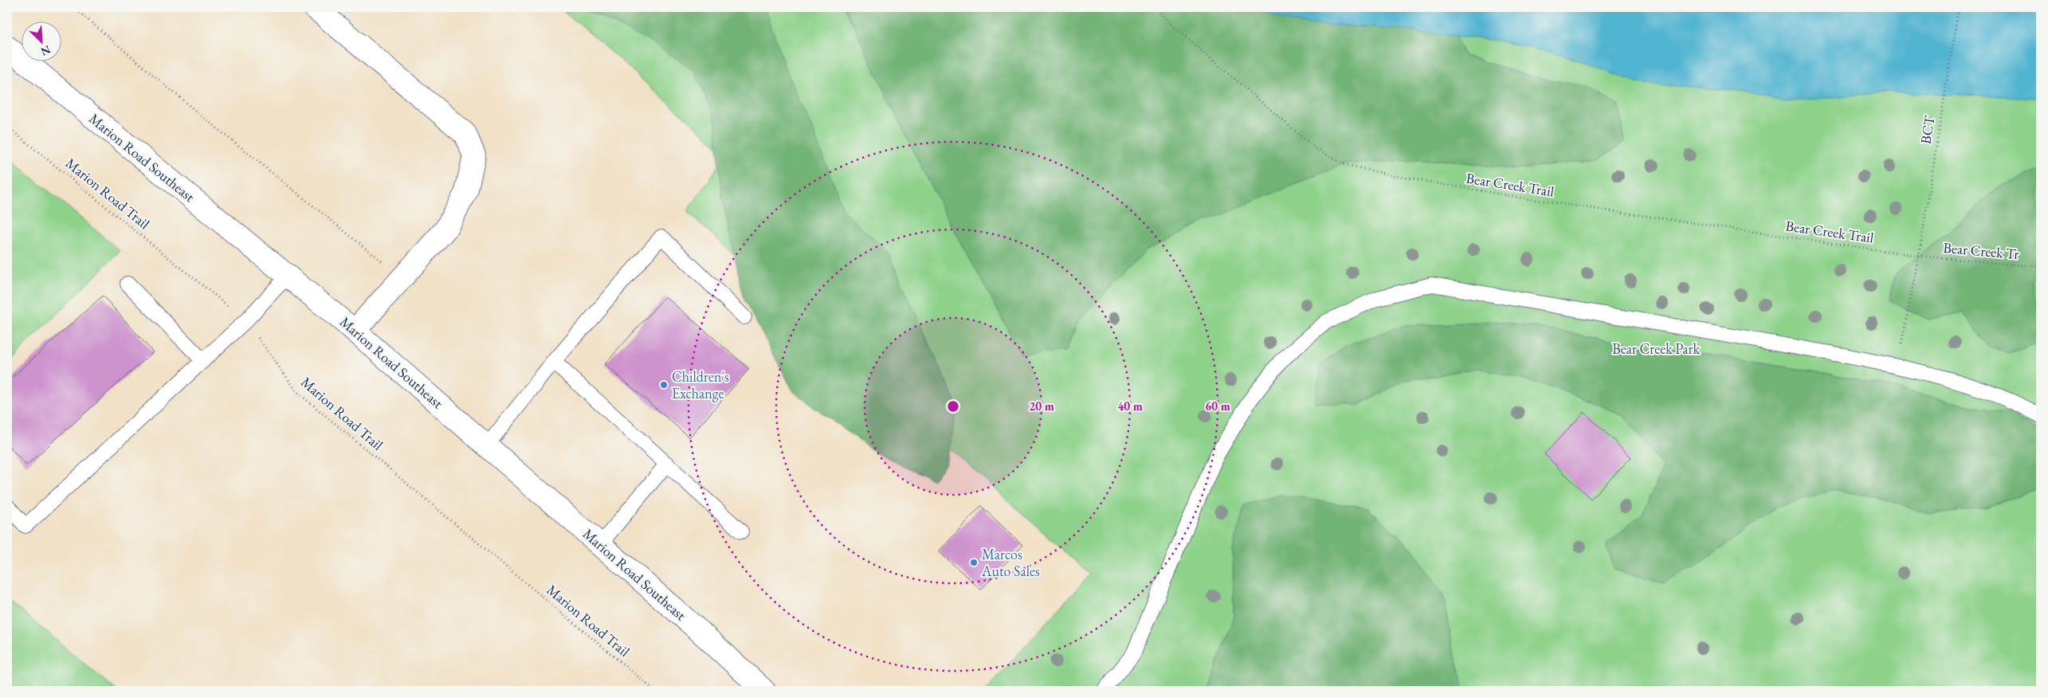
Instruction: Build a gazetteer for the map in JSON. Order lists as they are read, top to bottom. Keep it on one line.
{"streets":{"main road":["Marion Road Southeast"],"path":["BCT","Bear Creek Trail","Marion Road Trail","Bear Creek Tr"]},"crossings":[["BCT","Bear Creek Trail"],["BCT","Bear Creek Tr"],["Bear Creek Trail","Bear Creek Tr"]],"parks":["Bear Creek Park"],"places":["Children's Exchange","Marcos Auto Sales"],"north":"bottom right","rings":["20 m","40 m","60 m"]}
